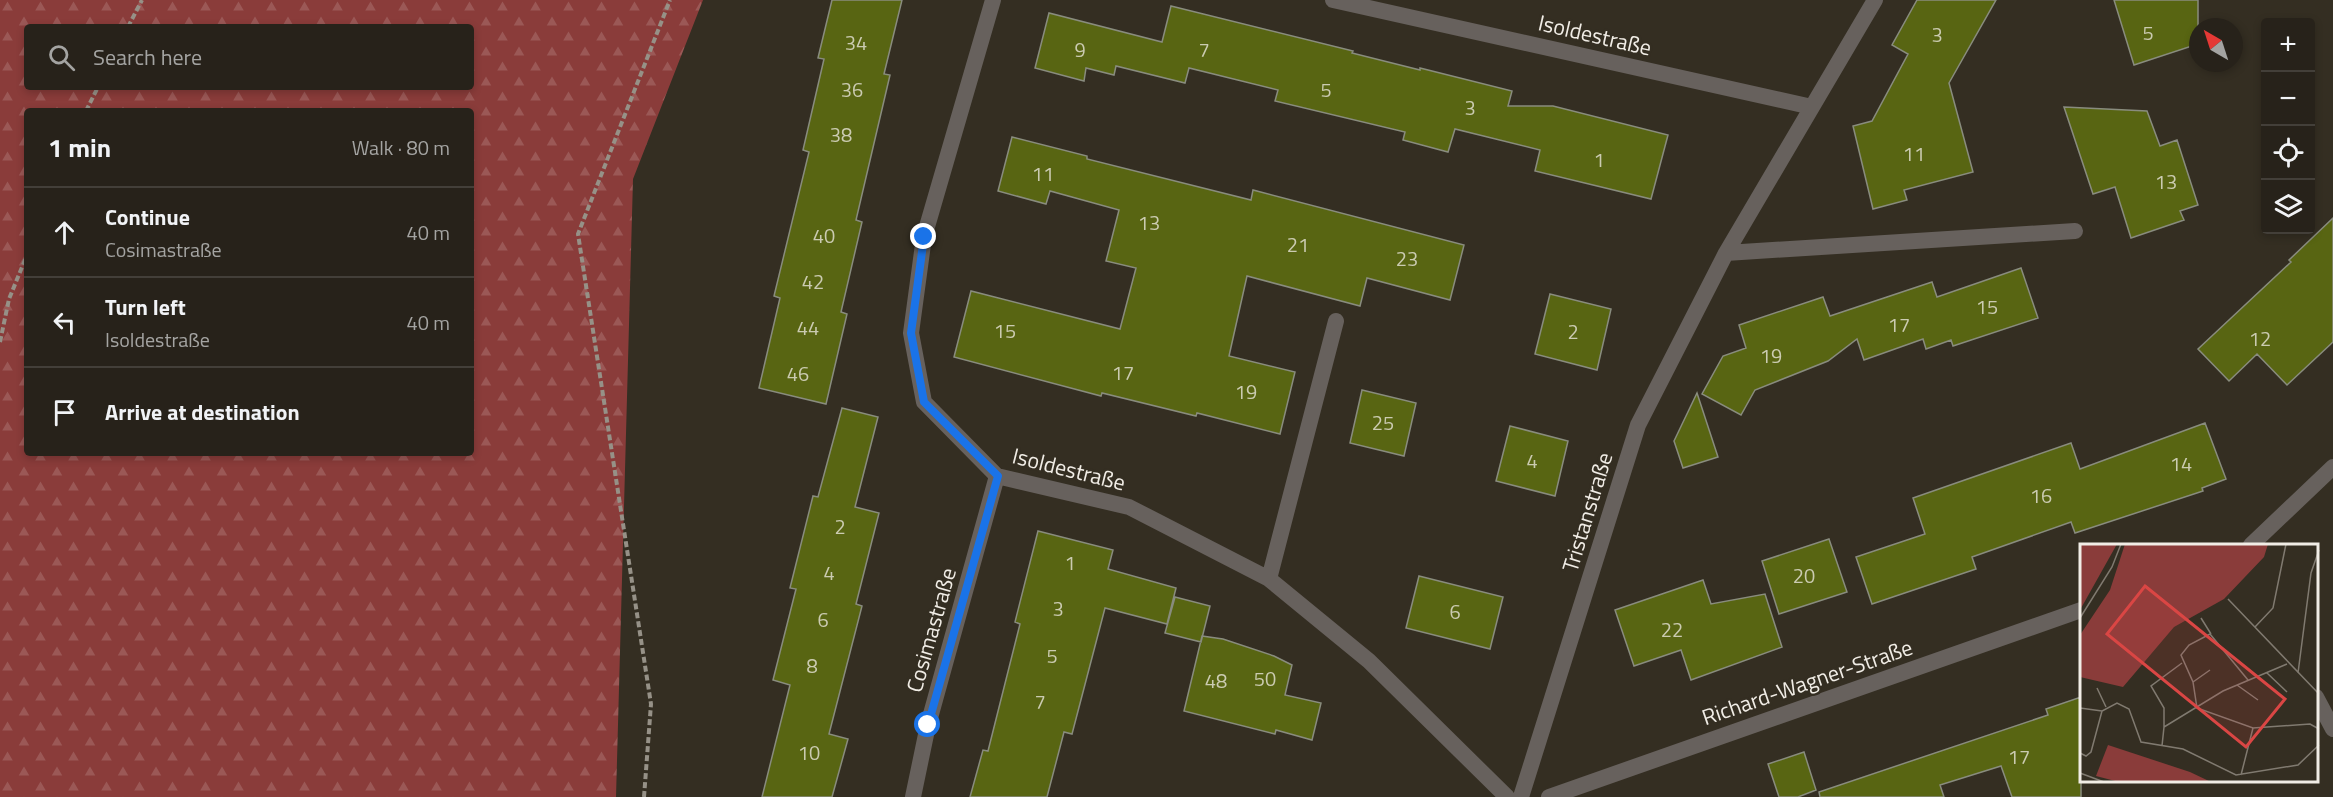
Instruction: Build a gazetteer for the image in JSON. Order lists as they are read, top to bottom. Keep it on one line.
{"streets":{"street":["Isoldestraße","Tristanstraße","Cosimastraße","Richard-Wagner-Straße"]},"crossings":[["Isoldestraße","Tristanstraße"],["Isoldestraße","Cosimastraße"]],"house_numbers":["5","3","34","9","7","36","5","3","38","11","1","11","13","13","40","21","23","42","15","17","44","15","2","12","19","17","46","19","25","4","14","16","2","1","4","20","3","6","6","22","5","8","50","48","7","10","17"],"north":"top left","page":{"map_buttons":["+","−"],"search":"Search here","heading":["1 min","Walk · 80 m"],"list":[["Continue","Cosimastraße","40 m"],["Turn left","Isoldestraße","40 m"],"Arrive at destination"]}}
